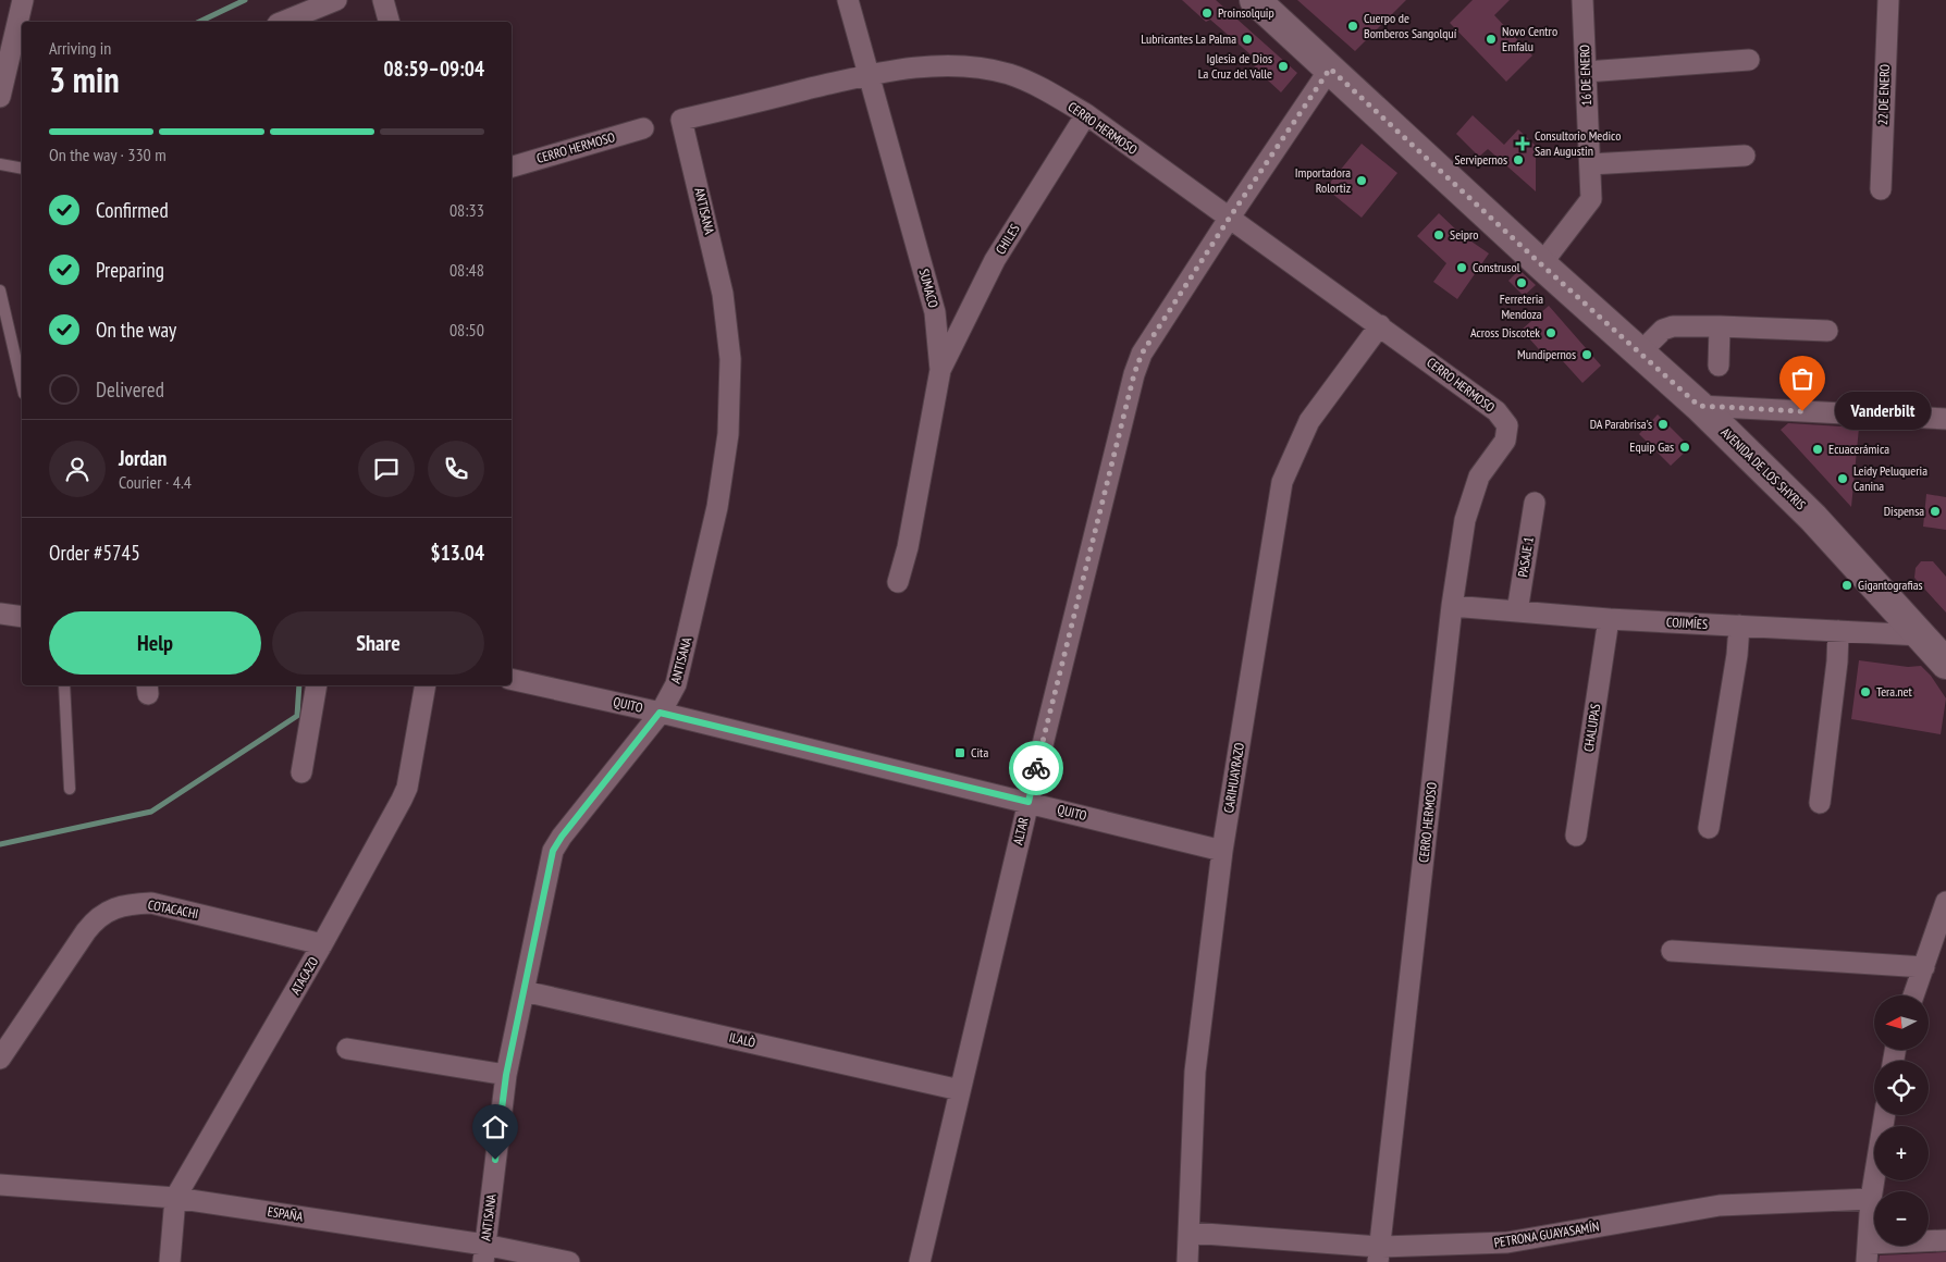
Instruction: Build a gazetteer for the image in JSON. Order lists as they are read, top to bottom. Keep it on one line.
{"streets":{"main road":["AVENIDA DE LOS SHYRIS"],"street":["16 DE ENERO","22 DE ENERO","CERRO HERMOSO","ANTISANA","CHILES","SUMACO","PASAJE 1","COJIMÍES","QUITO","CHALUPAS","CARIHUAYRAZO","ALTAR","COTACACHI","ATACAZO","ILALÒ","ESPAÑA","PETRONA GUAYASAMÍN"]},"crossings":[["16 DE ENERO","AVENIDA DE LOS SHYRIS"],["CERRO HERMOSO","ANTISANA"],["CERRO HERMOSO","CHILES"],["CERRO HERMOSO","SUMACO"],["CERRO HERMOSO","COJIMÍES"],["CERRO HERMOSO","CARIHUAYRAZO"],["CERRO HERMOSO","ALTAR"],["CERRO HERMOSO","PETRONA GUAYASAMÍN"],["ANTISANA","QUITO"],["ANTISANA","ILALÒ"],["ANTISANA","ESPAÑA"],["CHILES","SUMACO"],["AVENIDA DE LOS SHYRIS","COJIMÍES"],["AVENIDA DE LOS SHYRIS","ALTAR"],["PASAJE 1","COJIMÍES"],["COJIMÍES","CHALUPAS"],["QUITO","CARIHUAYRAZO"],["QUITO","ALTAR"],["CARIHUAYRAZO","PETRONA GUAYASAMÍN"],["ALTAR","ILALÒ"],["COTACACHI","ATACAZO"],["ATACAZO","ESPAÑA"]],"places":{"other":["Proinsolquip","Cuerpo de Bomberos Sangolquí","Lubricantes La Palma","Novo Centro Emfalu","Iglesia de Dios La Cruz del Valle","Servipernos","Importadora Rolortiz","Seipro","Construsol","Ferreteria Mendoza","Across Discotek","Mundipernos","Vanderbilt","DA Parabrisa's","Equip Gas","Ecuacerámica","Leidy Peluqueria Canina","Dispensa","Gigantografias","Tera.net"],"health":["Consultorio Medico San Augustin"],"transit":["Cita"]},"north":"left","page":{"heading":["3 min","Arriving in","08:59–09:04"],"panel":["Jordan","Courier · 4.4","Order #5745","$13.04"],"bar":"On the way · 330 m","list":[["Confirmed","08:33"],["Preparing","08:48"],["On the way","08:50"],"Delivered"],"bubble":"Vanderbilt","buttons":["Help","Share"],"map_buttons":["+","−"]}}
